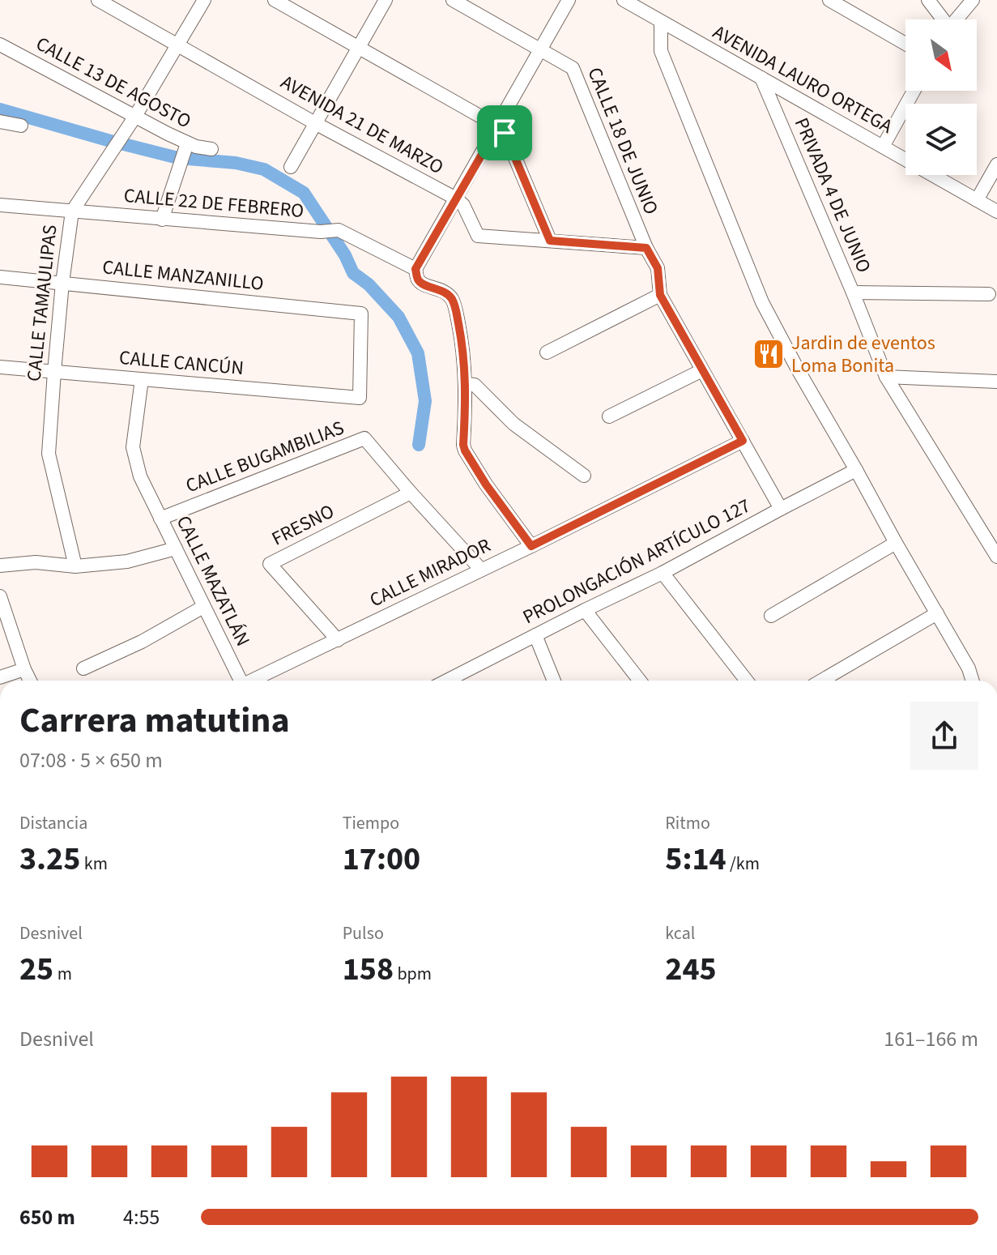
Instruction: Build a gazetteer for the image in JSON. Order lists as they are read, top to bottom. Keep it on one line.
{"streets":{"street":["AVENIDA LAURO ORTEGA","CALLE 13 DE AGOSTO","AVENIDA 21 DE MARZO","CALLE 18 DE JUNIO","PRIVADA 4 DE JUNIO","CALLE 22 DE FEBRERO","CALLE MANZANILLO","CALLE TAMAULIPAS","CALLE CANCÚN","CALLE BUGAMBILIAS","FRESNO","PROLONGACIÓN ARTÍCULO 127","CALLE MIRADOR","CALLE MAZATLÁN"]},"crossings":[["AVENIDA LAURO ORTEGA","PRIVADA 4 DE JUNIO"],["CALLE 13 DE AGOSTO","CALLE TAMAULIPAS"],["AVENIDA 21 DE MARZO","CALLE 18 DE JUNIO"],["AVENIDA 21 DE MARZO","CALLE TAMAULIPAS"],["CALLE 22 DE FEBRERO","CALLE TAMAULIPAS"],["CALLE 22 DE FEBRERO","CALLE MIRADOR"],["CALLE MANZANILLO","CALLE TAMAULIPAS"],["CALLE MANZANILLO","CALLE CANCÚN"],["CALLE TAMAULIPAS","CALLE CANCÚN"],["CALLE CANCÚN","CALLE MAZATLÁN"],["CALLE BUGAMBILIAS","FRESNO"],["CALLE BUGAMBILIAS","CALLE MIRADOR"],["CALLE BUGAMBILIAS","CALLE MAZATLÁN"],["FRESNO","CALLE MIRADOR"]],"places":{"restaurant":["Jardin de eventos Loma Bonita"]},"north":"bottom right","page":{"heading":["Carrera matutina","07:08 · 5 × 650 m"],"stats":[["Distancia","3.25 km"],["Tiempo","17:00"],["Ritmo","5:14 /km"],["Desnivel","25 m"],["Pulso","158 bpm"],["kcal","245"]],"chart":["Desnivel","161–166 m"],"list":[{"name":"650 m","note":"4:55"}]}}
